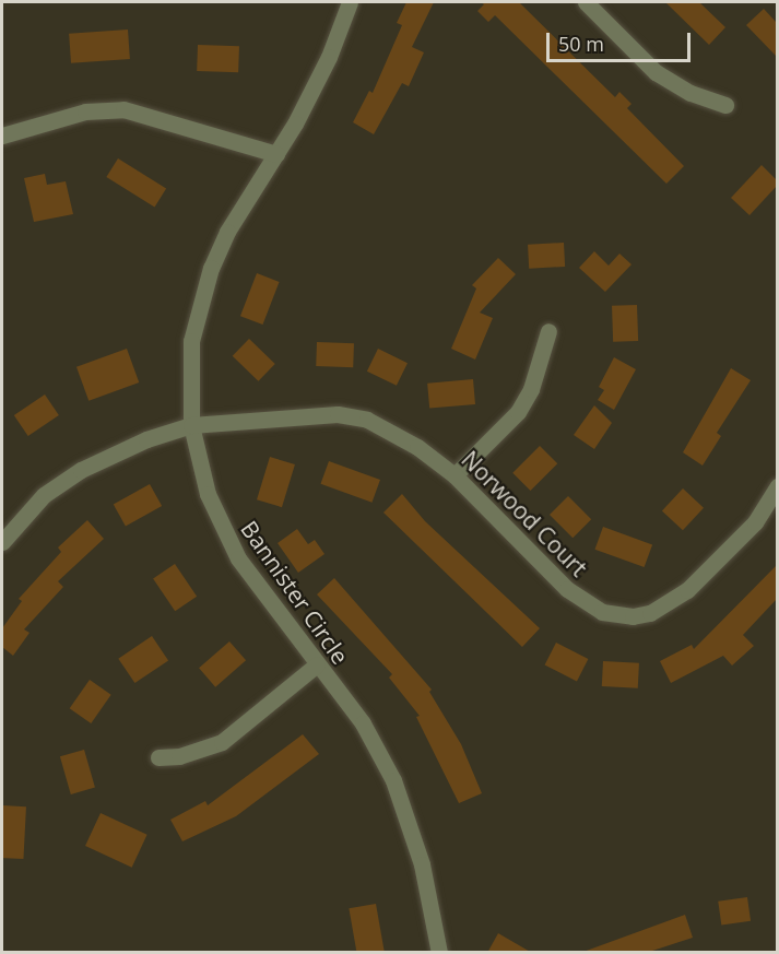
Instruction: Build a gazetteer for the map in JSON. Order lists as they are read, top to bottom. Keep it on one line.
{"streets":{"street":["Norwood Court","Bannister Circle"]},"crossings":[["Norwood Court","Bannister Circle"]],"scale_bar":"50 m"}
